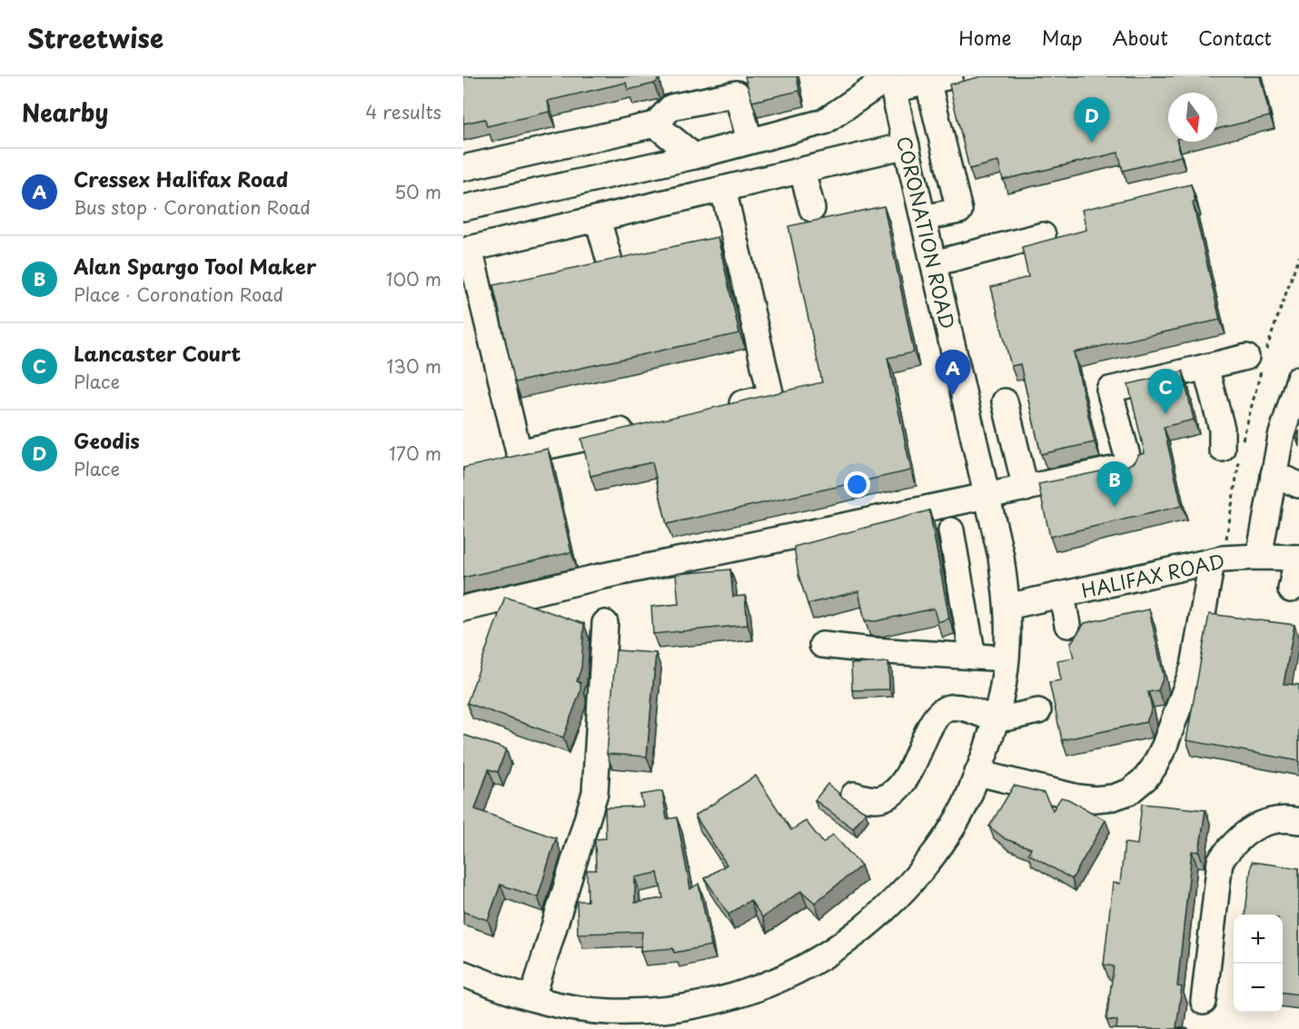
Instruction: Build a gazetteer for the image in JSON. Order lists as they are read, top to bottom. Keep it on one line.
{"streets":{"street":["CORONATION ROAD","HALIFAX ROAD"]},"crossings":[["CORONATION ROAD","HALIFAX ROAD"]],"north":"bottom","page":{"header":"Streetwise","nav":["Home","Map","About","Contact"],"heading":["Nearby","4 results"],"pins":["D","A","C","B"],"list":[{"mark":"A","name":"Cressex Halifax Road","note":"Bus stop · Coronation Road","value":"50 m"},{"mark":"B","name":"Alan Spargo Tool Maker","note":"Place · Coronation Road","value":"100 m"},{"mark":"C","name":"Lancaster Court","note":"Place","value":"130 m"},{"mark":"D","name":"Geodis","note":"Place","value":"170 m"}],"map_buttons":["+","−"]}}
